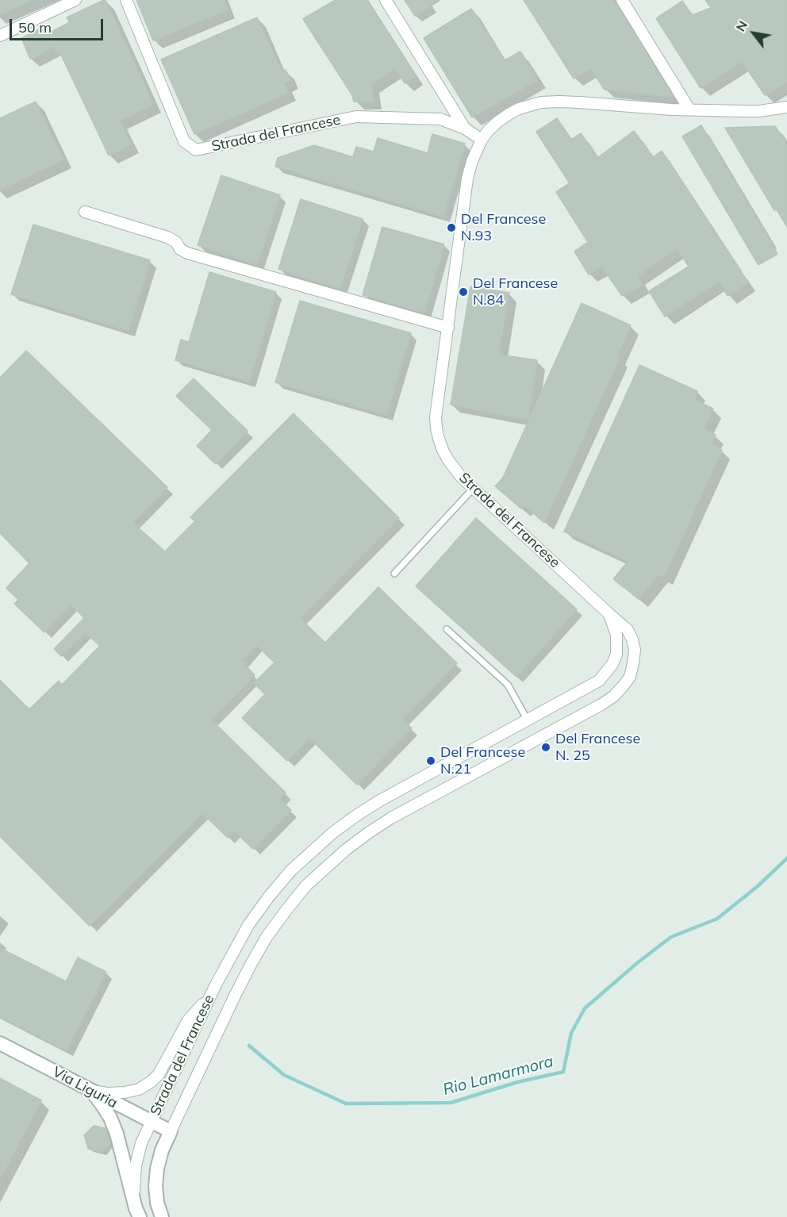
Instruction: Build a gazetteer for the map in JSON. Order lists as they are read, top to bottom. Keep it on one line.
{"streets":{"street":["Strada del Francese","Via Liguria"]},"crossings":[["Strada del Francese","Via Liguria"]],"water":["Rio Lamarmora"],"places":["Del Francese N.93","Del Francese N.84","Del Francese N. 25","Del Francese N.21"],"scale_bar":"50 m","north":"top left"}
